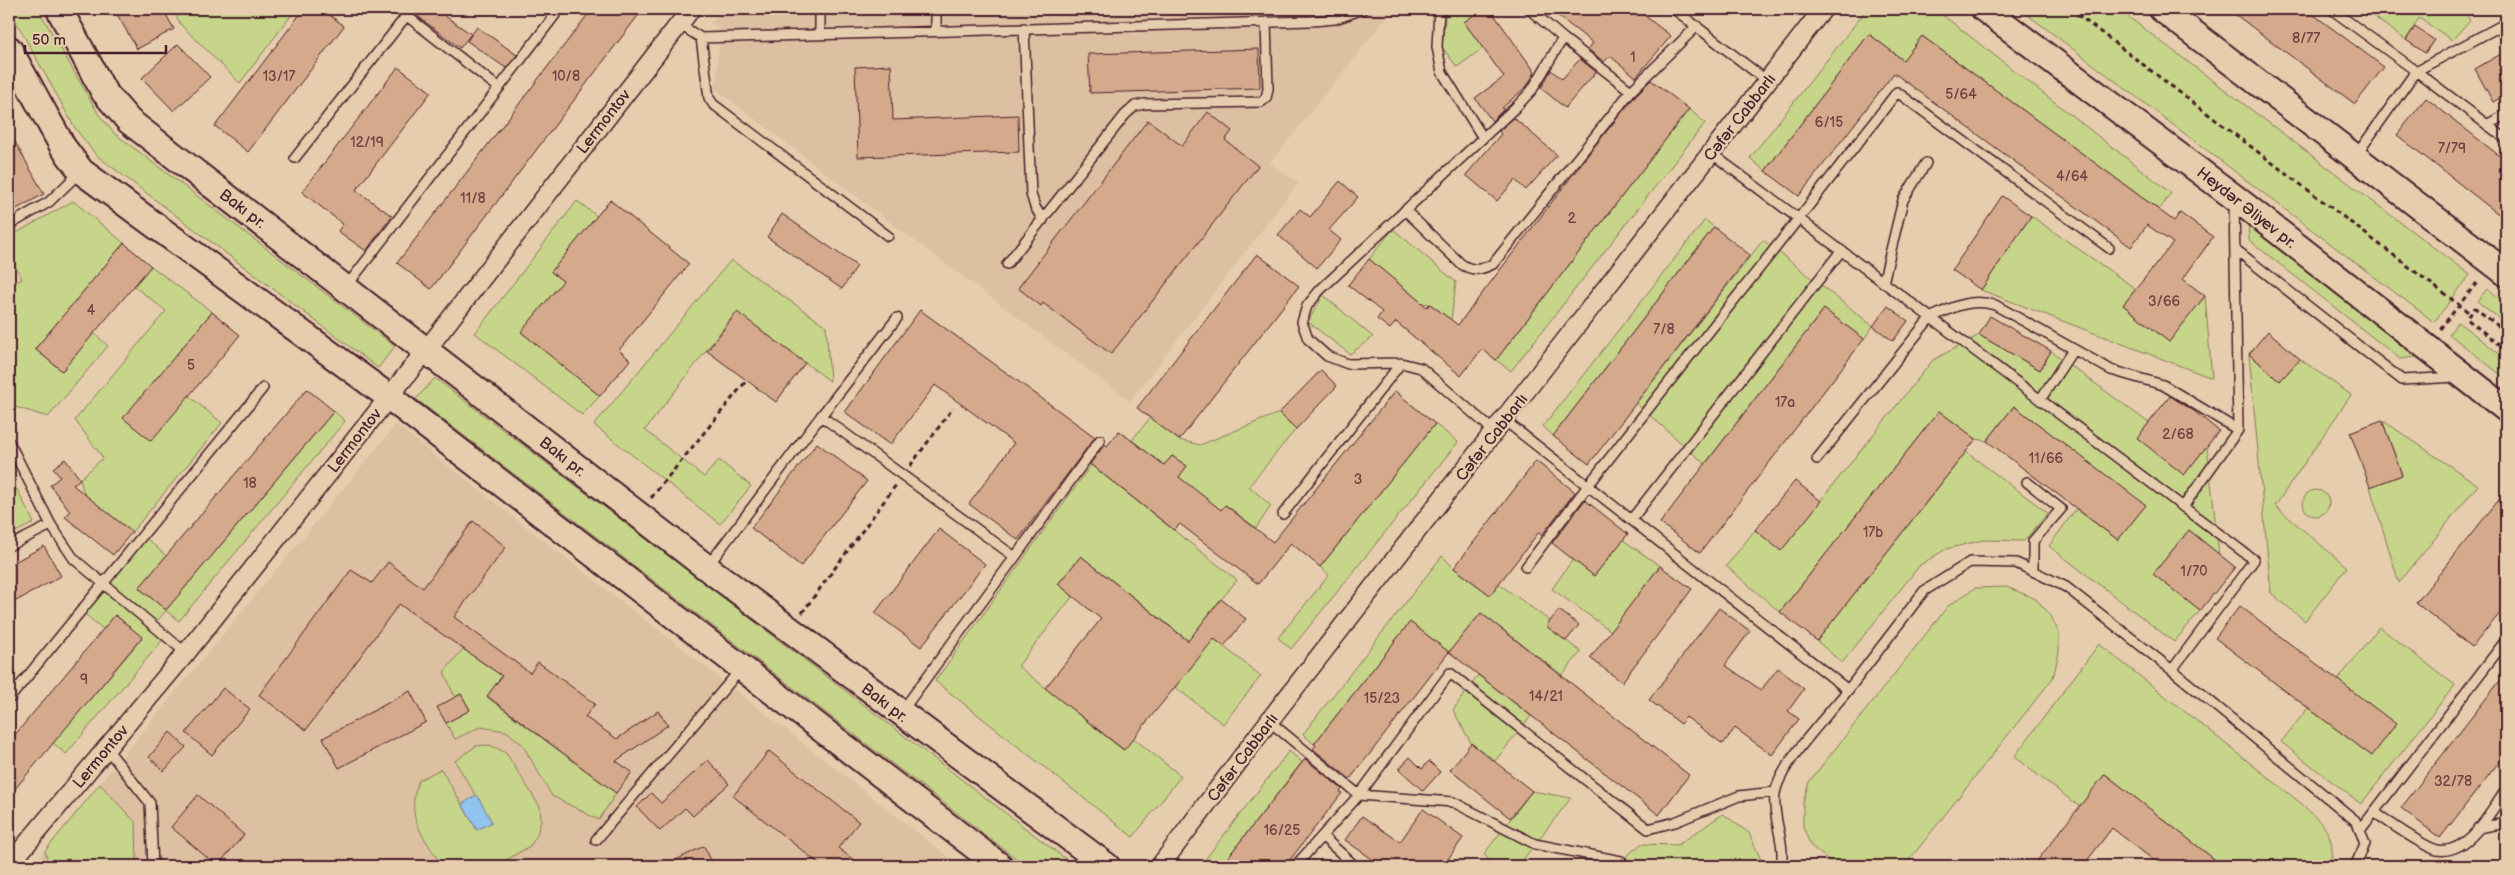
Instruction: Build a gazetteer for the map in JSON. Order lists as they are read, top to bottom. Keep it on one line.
{"streets":{"street":["Cəfər Cabbarlı","Lermontov","Heydər Əliyev pr.","Bakı pr."]},"crossings":[["Lermontov","Bakı pr."]],"house_numbers":["8/77","1","13/17","10/8","5/64","6/15","12/19","7/79","4/64","11/8","2","3/66","4","7/8","5","17a","2/68","11/66","3","18","17b","1/70","9","14/21","15/23","32/78","16/25"],"scale_bar":"50 m"}
